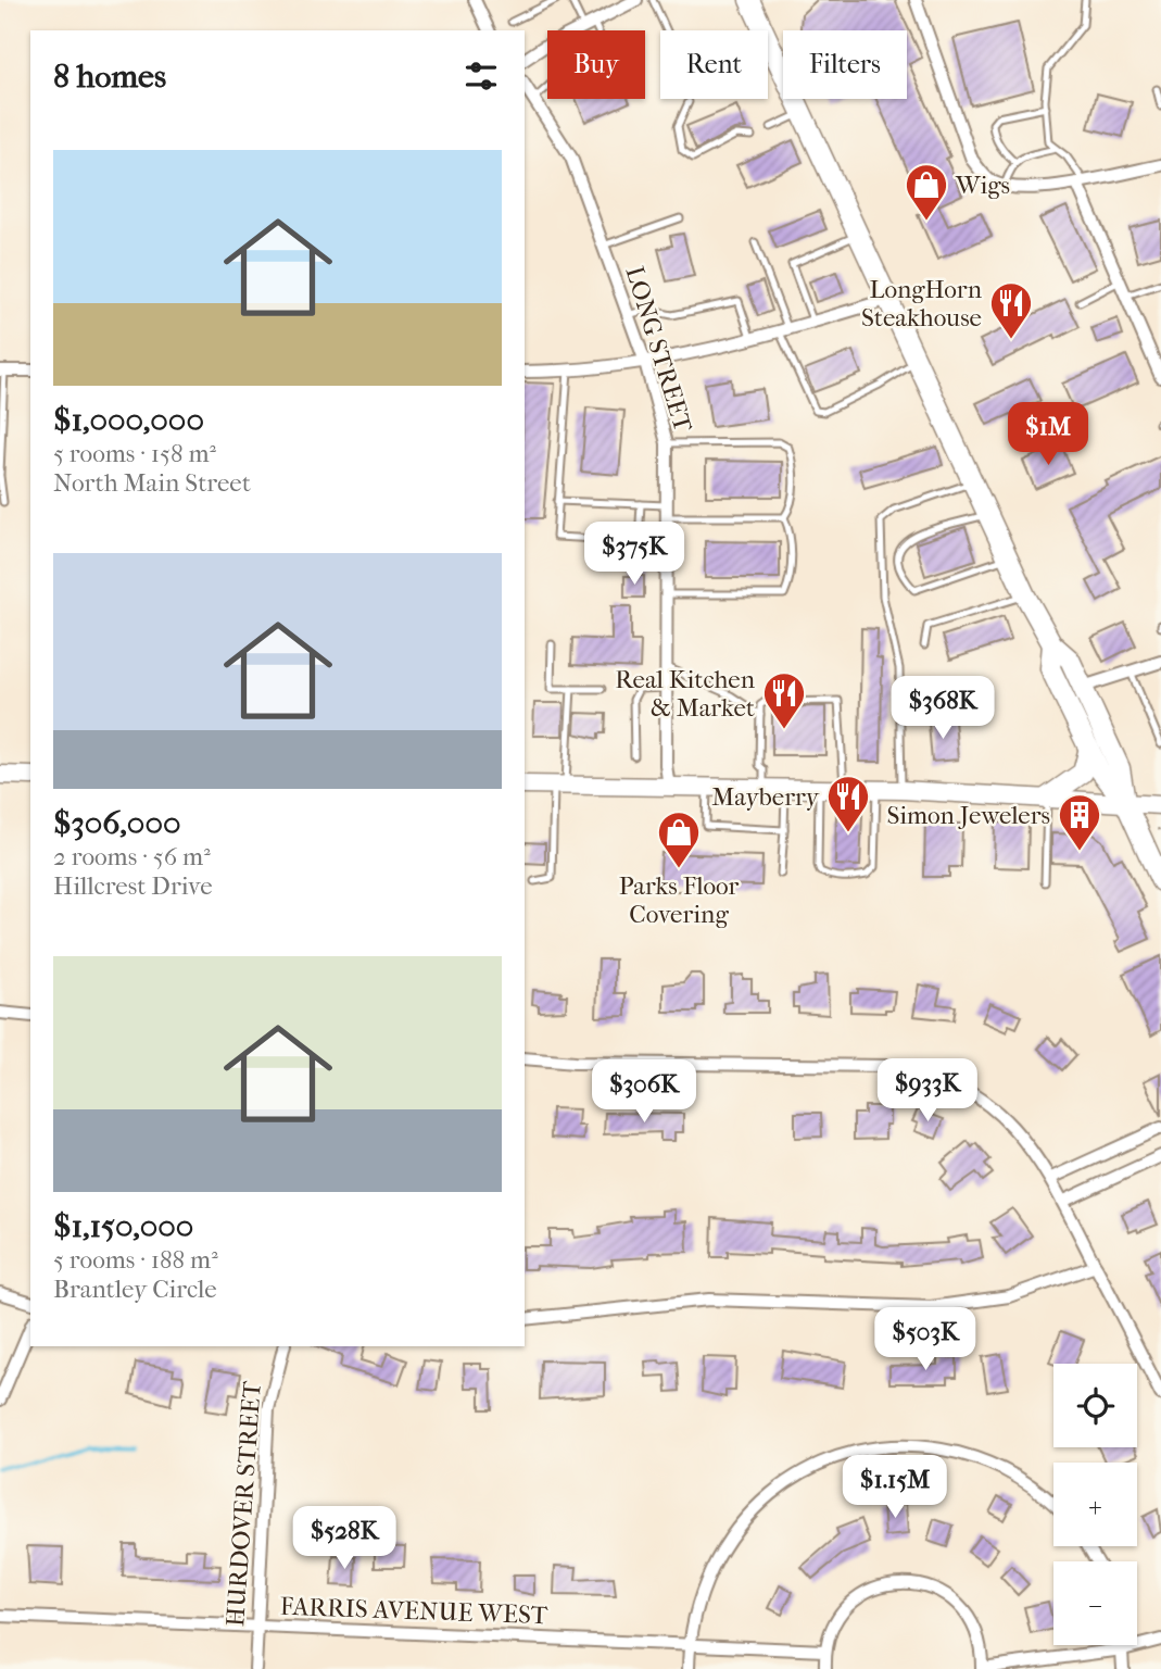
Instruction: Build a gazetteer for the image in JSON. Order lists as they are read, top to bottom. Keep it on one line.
{"streets":{"street":["LONG STREET","HURDOVER STREET","FARRIS AVENUE WEST"]},"crossings":[["HURDOVER STREET","FARRIS AVENUE WEST"]],"places":{"shop":["Wigs","Parks Floor Covering"],"restaurant":["LongHorn Steakhouse","Real Kitchen & Market","Mayberry"],"building":["Simon Jewelers"]},"page":{"chip":["Buy","Rent","Filters"],"heading":"8 homes","list":[{"name":"$1,000,000","note":"5 rooms · 158 m² · North Main Street"},{"name":"$306,000","note":"2 rooms · 56 m² · Hillcrest Drive"},{"name":"$1,150,000","note":"5 rooms · 188 m² · Brantley Circle"}],"price":["$1M","$375K","$368K","$933K","$306K","$503K","$1.15M","$528K"],"map_buttons":["+","−"]}}
